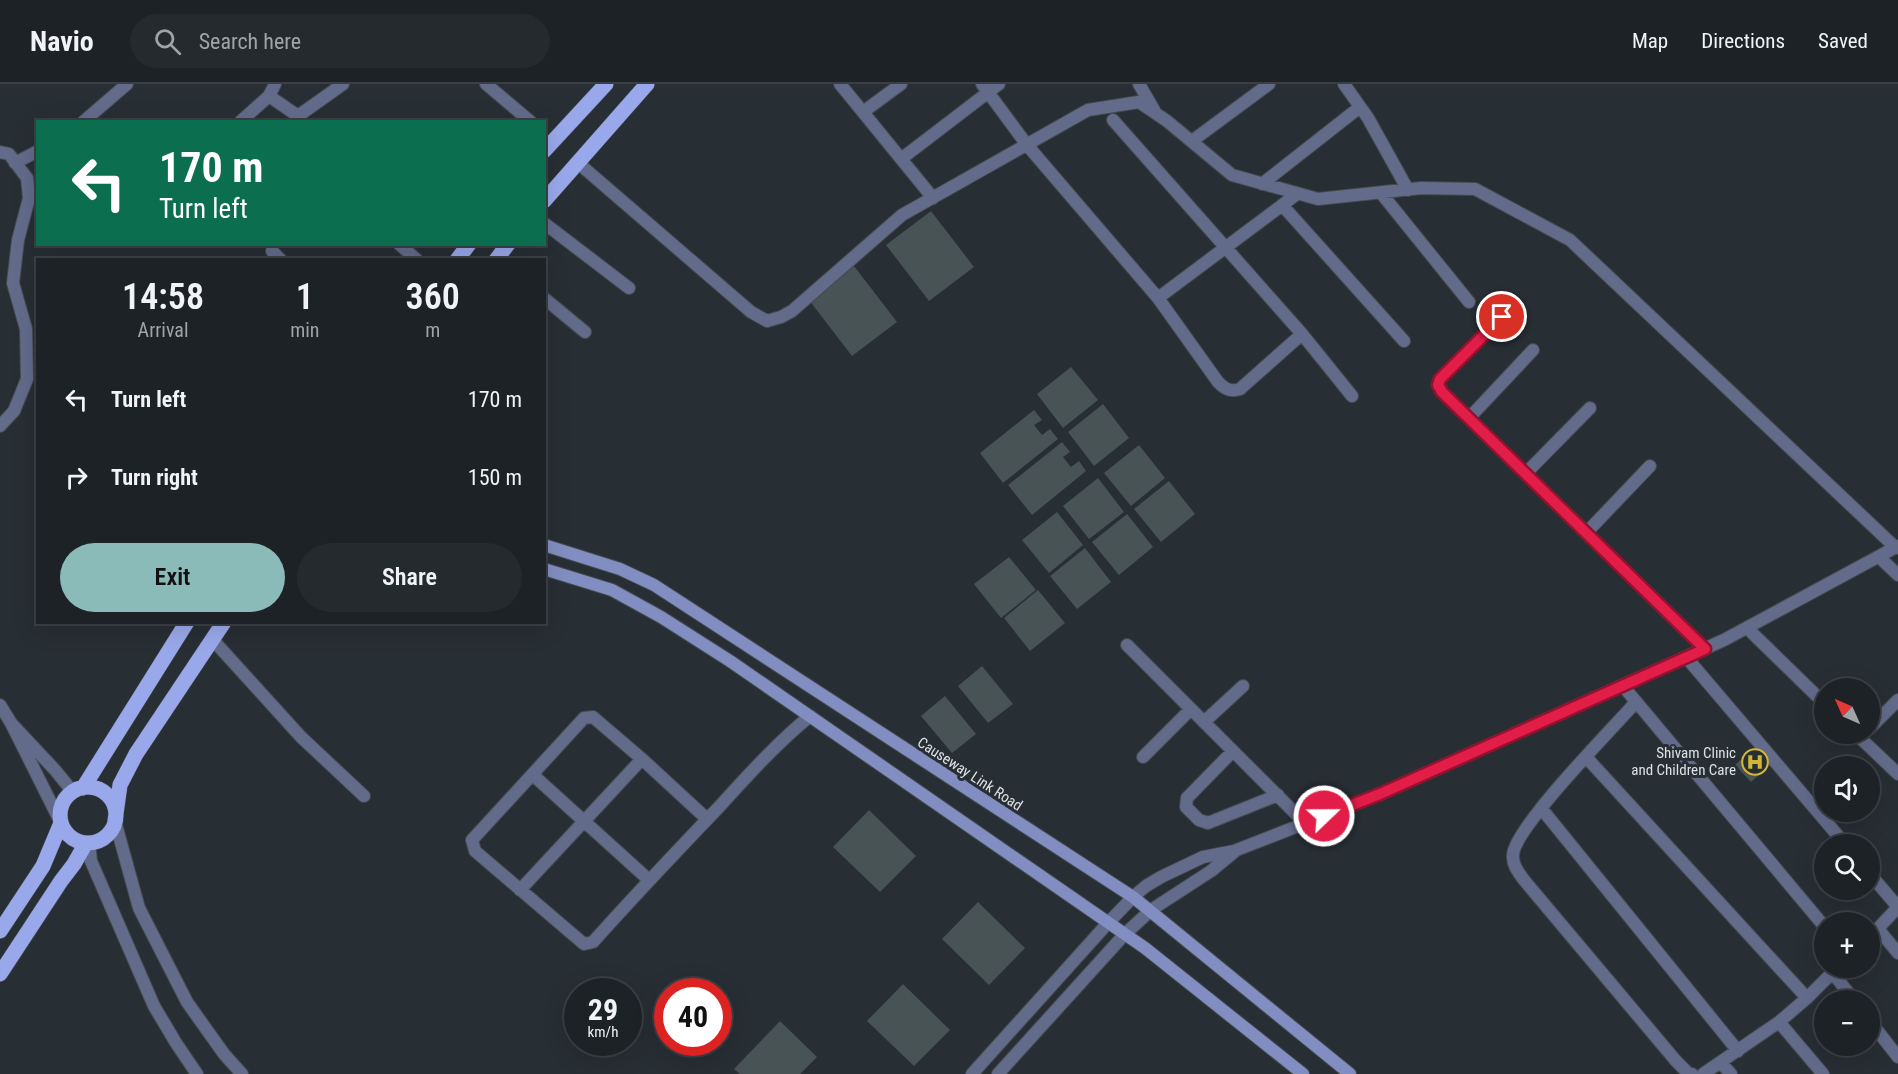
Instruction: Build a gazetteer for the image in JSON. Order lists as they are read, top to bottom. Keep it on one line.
{"streets":{"main road":["Causeway Link Road"]},"places":{"hospital":["Shivam Clinic and Children Care"]},"north":"top left","page":{"header":"Navio","search":"Search here","nav":["Map","Directions","Saved"],"turn":["170 m","Turn left"],"eta":["14:58","Arrival","1","min","360","m"],"list":[{"name":"Turn left","value":"170 m"},{"name":"Turn right","value":"150 m"}],"buttons":["Exit","Share"],"map_buttons":["+","−"],"speed":"29 km/h","limit":"40"}}
